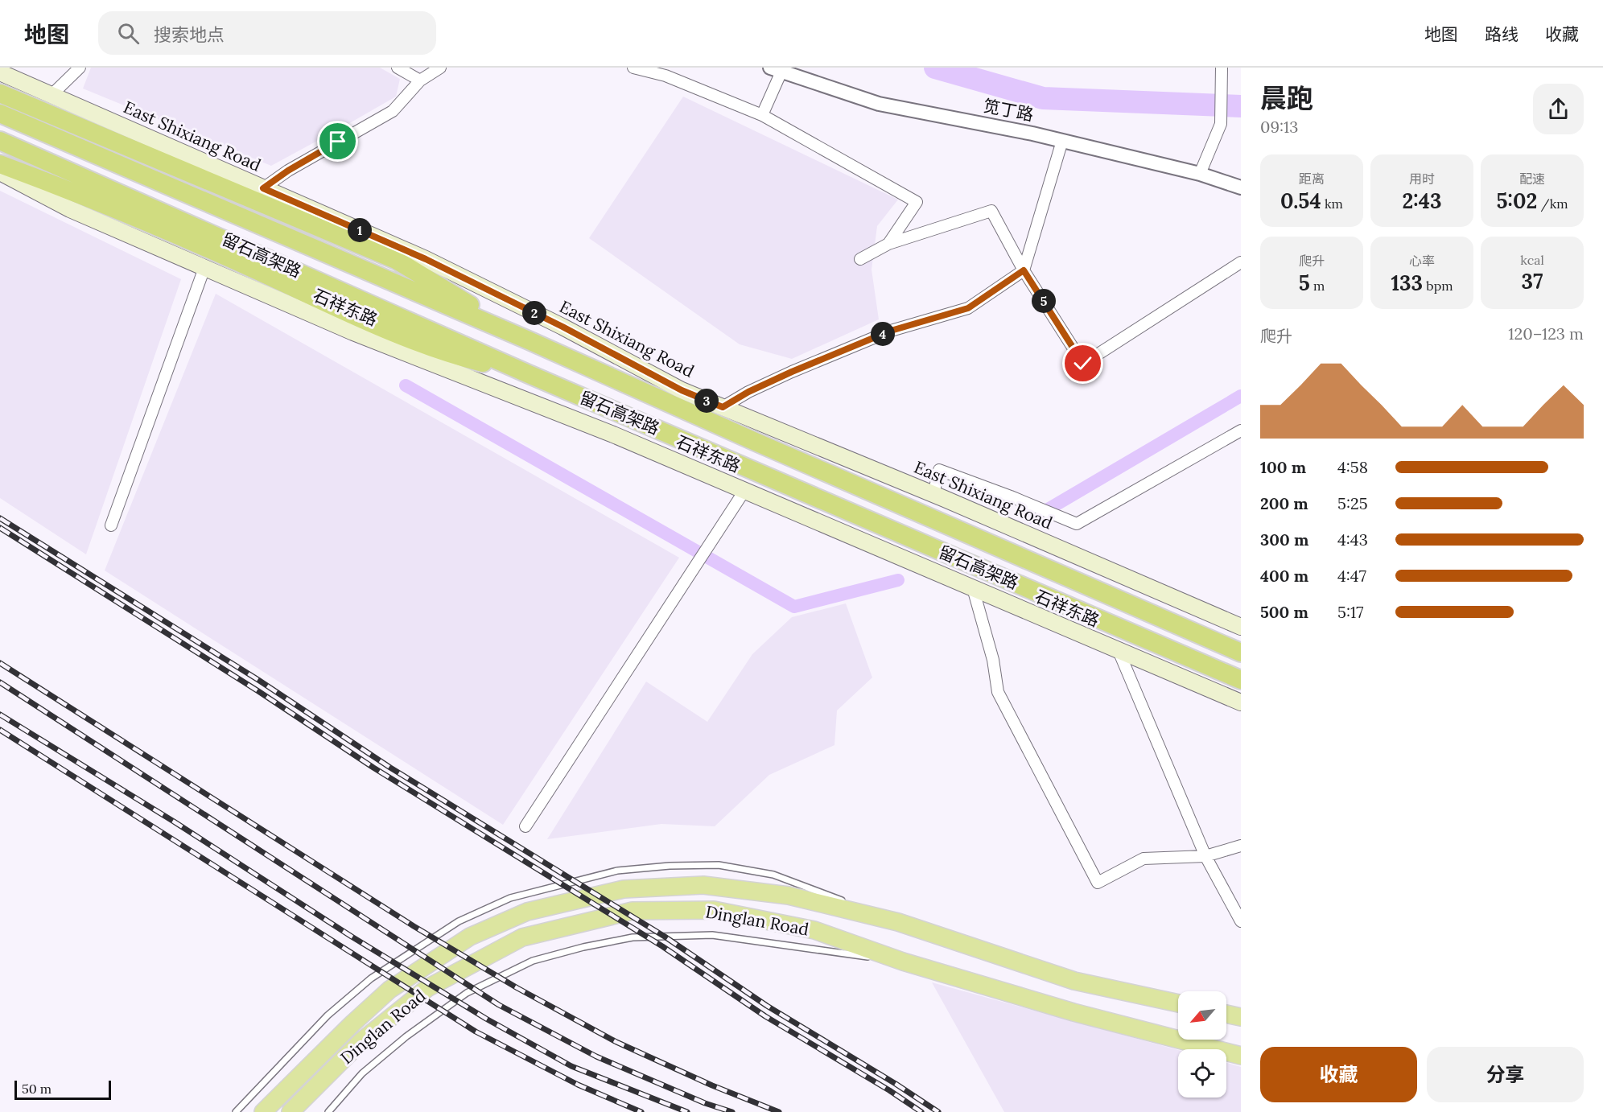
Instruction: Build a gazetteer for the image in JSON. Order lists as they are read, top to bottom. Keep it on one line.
{"streets":{"highway":["留石高架路"],"main road":["East Shixiang Road","石祥东路","Dinglan Road"],"street":["笕丁路"]},"scale_bar":"50 m","north":"bottom left","page":{"header":"地图","search":"搜索地点","nav":["地图","路线","收藏"],"heading":["晨跑","09:13"],"stats":[["距离","0.54 km"],["用时","2:43"],["配速","5:02 /km"],["爬升","5 m"],["心率","133 bpm"],["kcal","37"]],"pins":["1","5","2","4","3"],"chart":["爬升","120–123 m"],"list":[{"name":"100 m","note":"4:58"},{"name":"200 m","note":"5:25"},{"name":"300 m","note":"4:43"},{"name":"400 m","note":"4:47"},{"name":"500 m","note":"5:17"}],"buttons":["收藏","分享"],"scale":"50 m"}}
